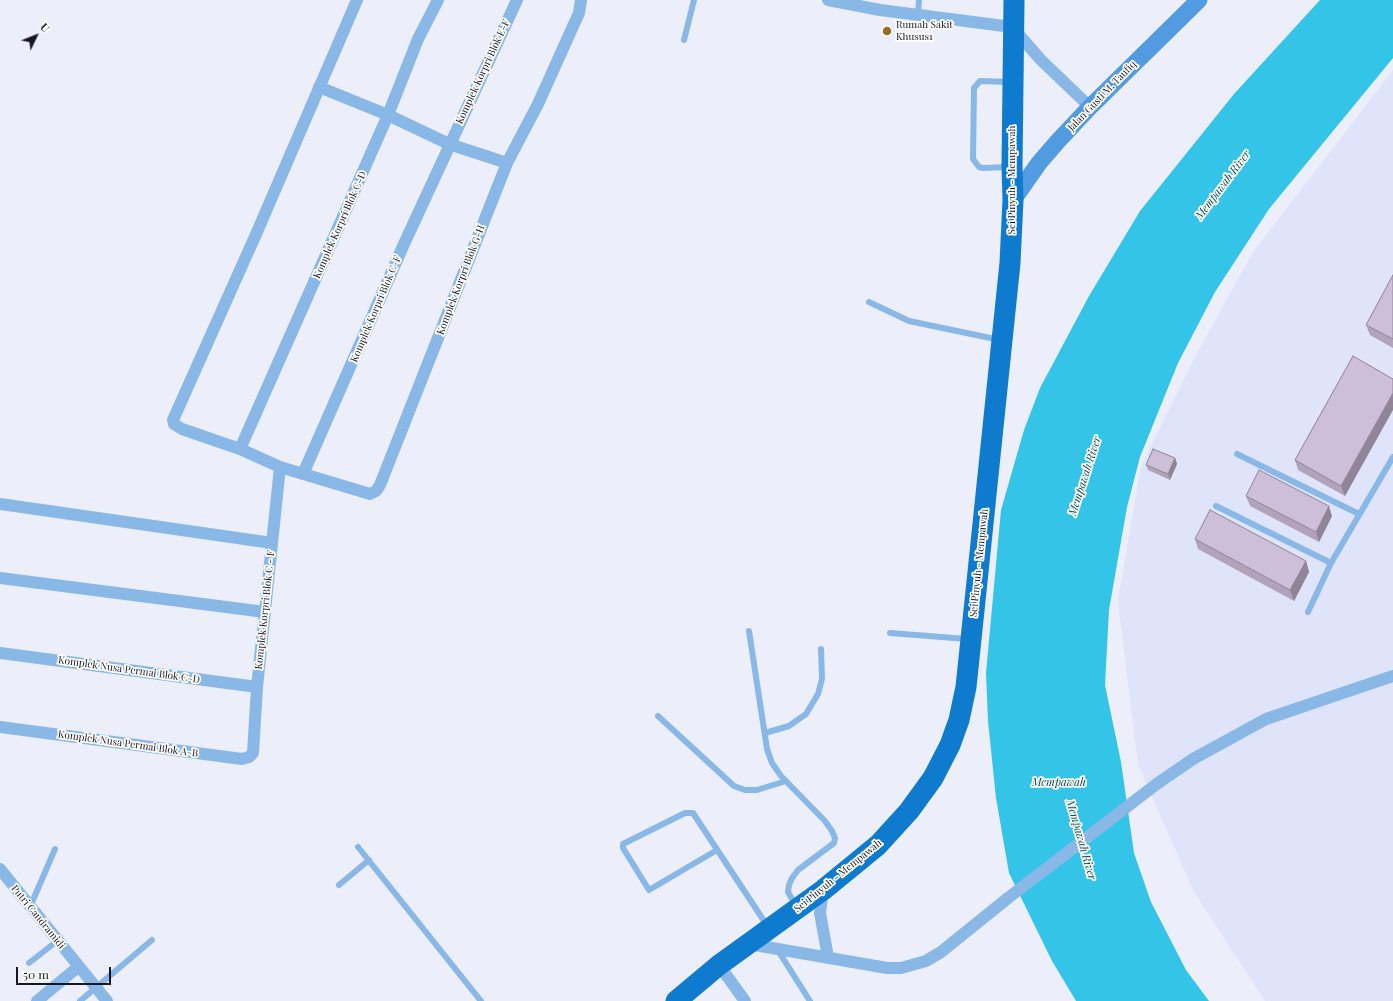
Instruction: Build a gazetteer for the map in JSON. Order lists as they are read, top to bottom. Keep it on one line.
{"streets":{"highway":["Sei Pinyuh - Mempawah"],"main road":["Jalan Gusti M. Taufiq"],"street":["Komplek Korpri Blok E-F","Komplek Korpri Blok C-D","Komplek Korpri Blok G-H","Komplek Korpri Blok C-F","Komplek Korpri Blok C - F","Komplek Nusa Permai Blok C-D","Komplek Nusa Permai Blok A-B","Putri Candramidi"]},"crossings":[["Komplek Korpri Blok E-F","Komplek Korpri Blok C-F"],["Jalan Gusti M. Taufiq","Sei Pinyuh - Mempawah"],["Komplek Korpri Blok C-D","Komplek Korpri Blok G-H"],["Komplek Korpri Blok G-H","Komplek Korpri Blok C-F"],["Komplek Korpri Blok G-H","Komplek Korpri Blok C - F"],["Komplek Korpri Blok C - F","Komplek Nusa Permai Blok C-D"],["Komplek Korpri Blok C - F","Komplek Nusa Permai Blok A-B"]],"water":["Mempawah River","Mempawah"],"places":["Rumah Sakit Khusus1"],"scale_bar":"50 m","north":"top right"}
